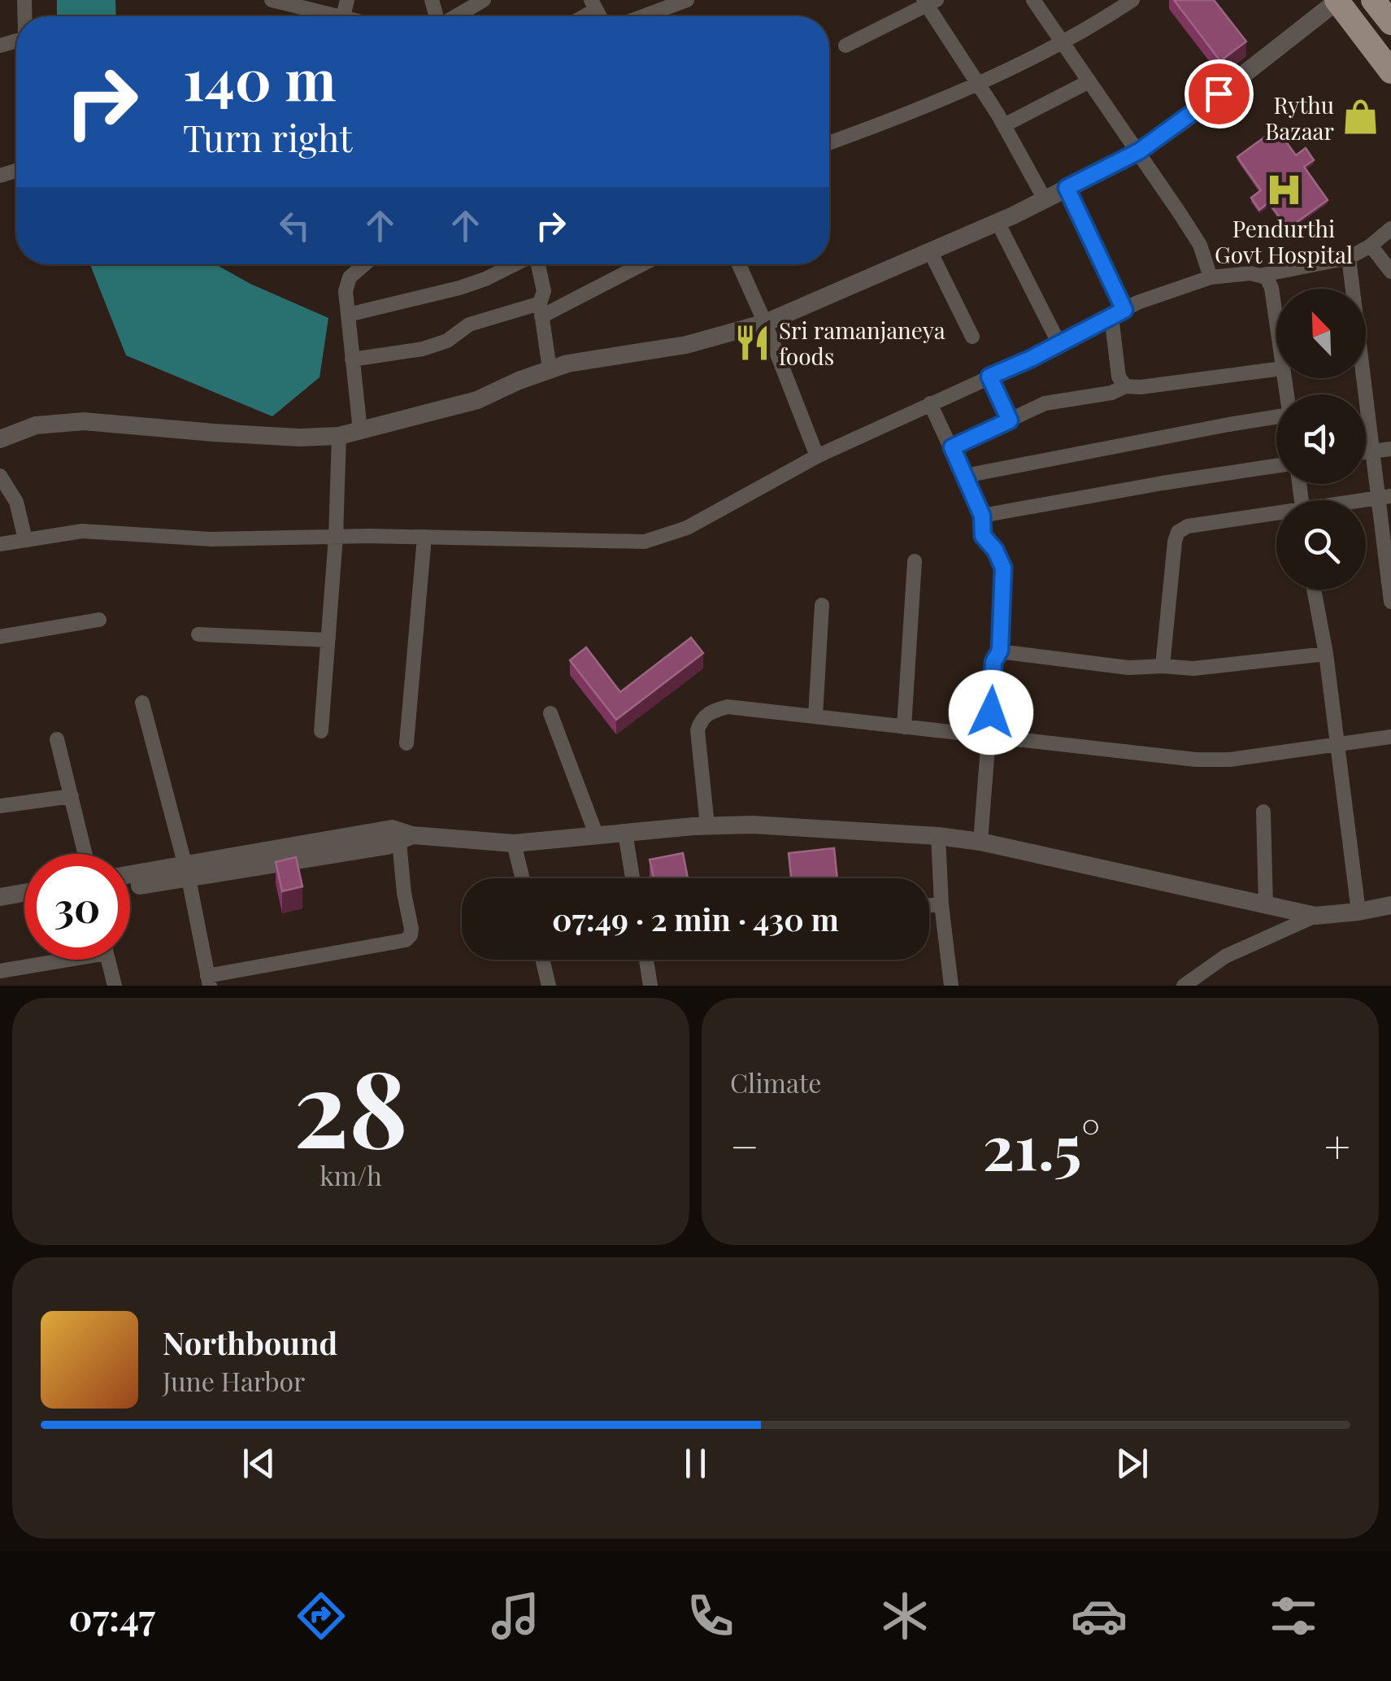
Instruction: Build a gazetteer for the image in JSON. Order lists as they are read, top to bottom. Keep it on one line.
{"places":{"shop":["Rythu Bazaar"],"hospital":["Pendurthi Govt Hospital"],"restaurant":["Sri ramanjaneya foods"]},"north":"top left","page":{"turn":["140 m","Turn right"],"limit":"30","trip":"07:49 · 2 min · 430 m","tile":[["28","km/h"],"Climate"],"heat":["−","21.5°","+"],"song":["Northbound","June Harbor"],"tabs":"07:47"}}
